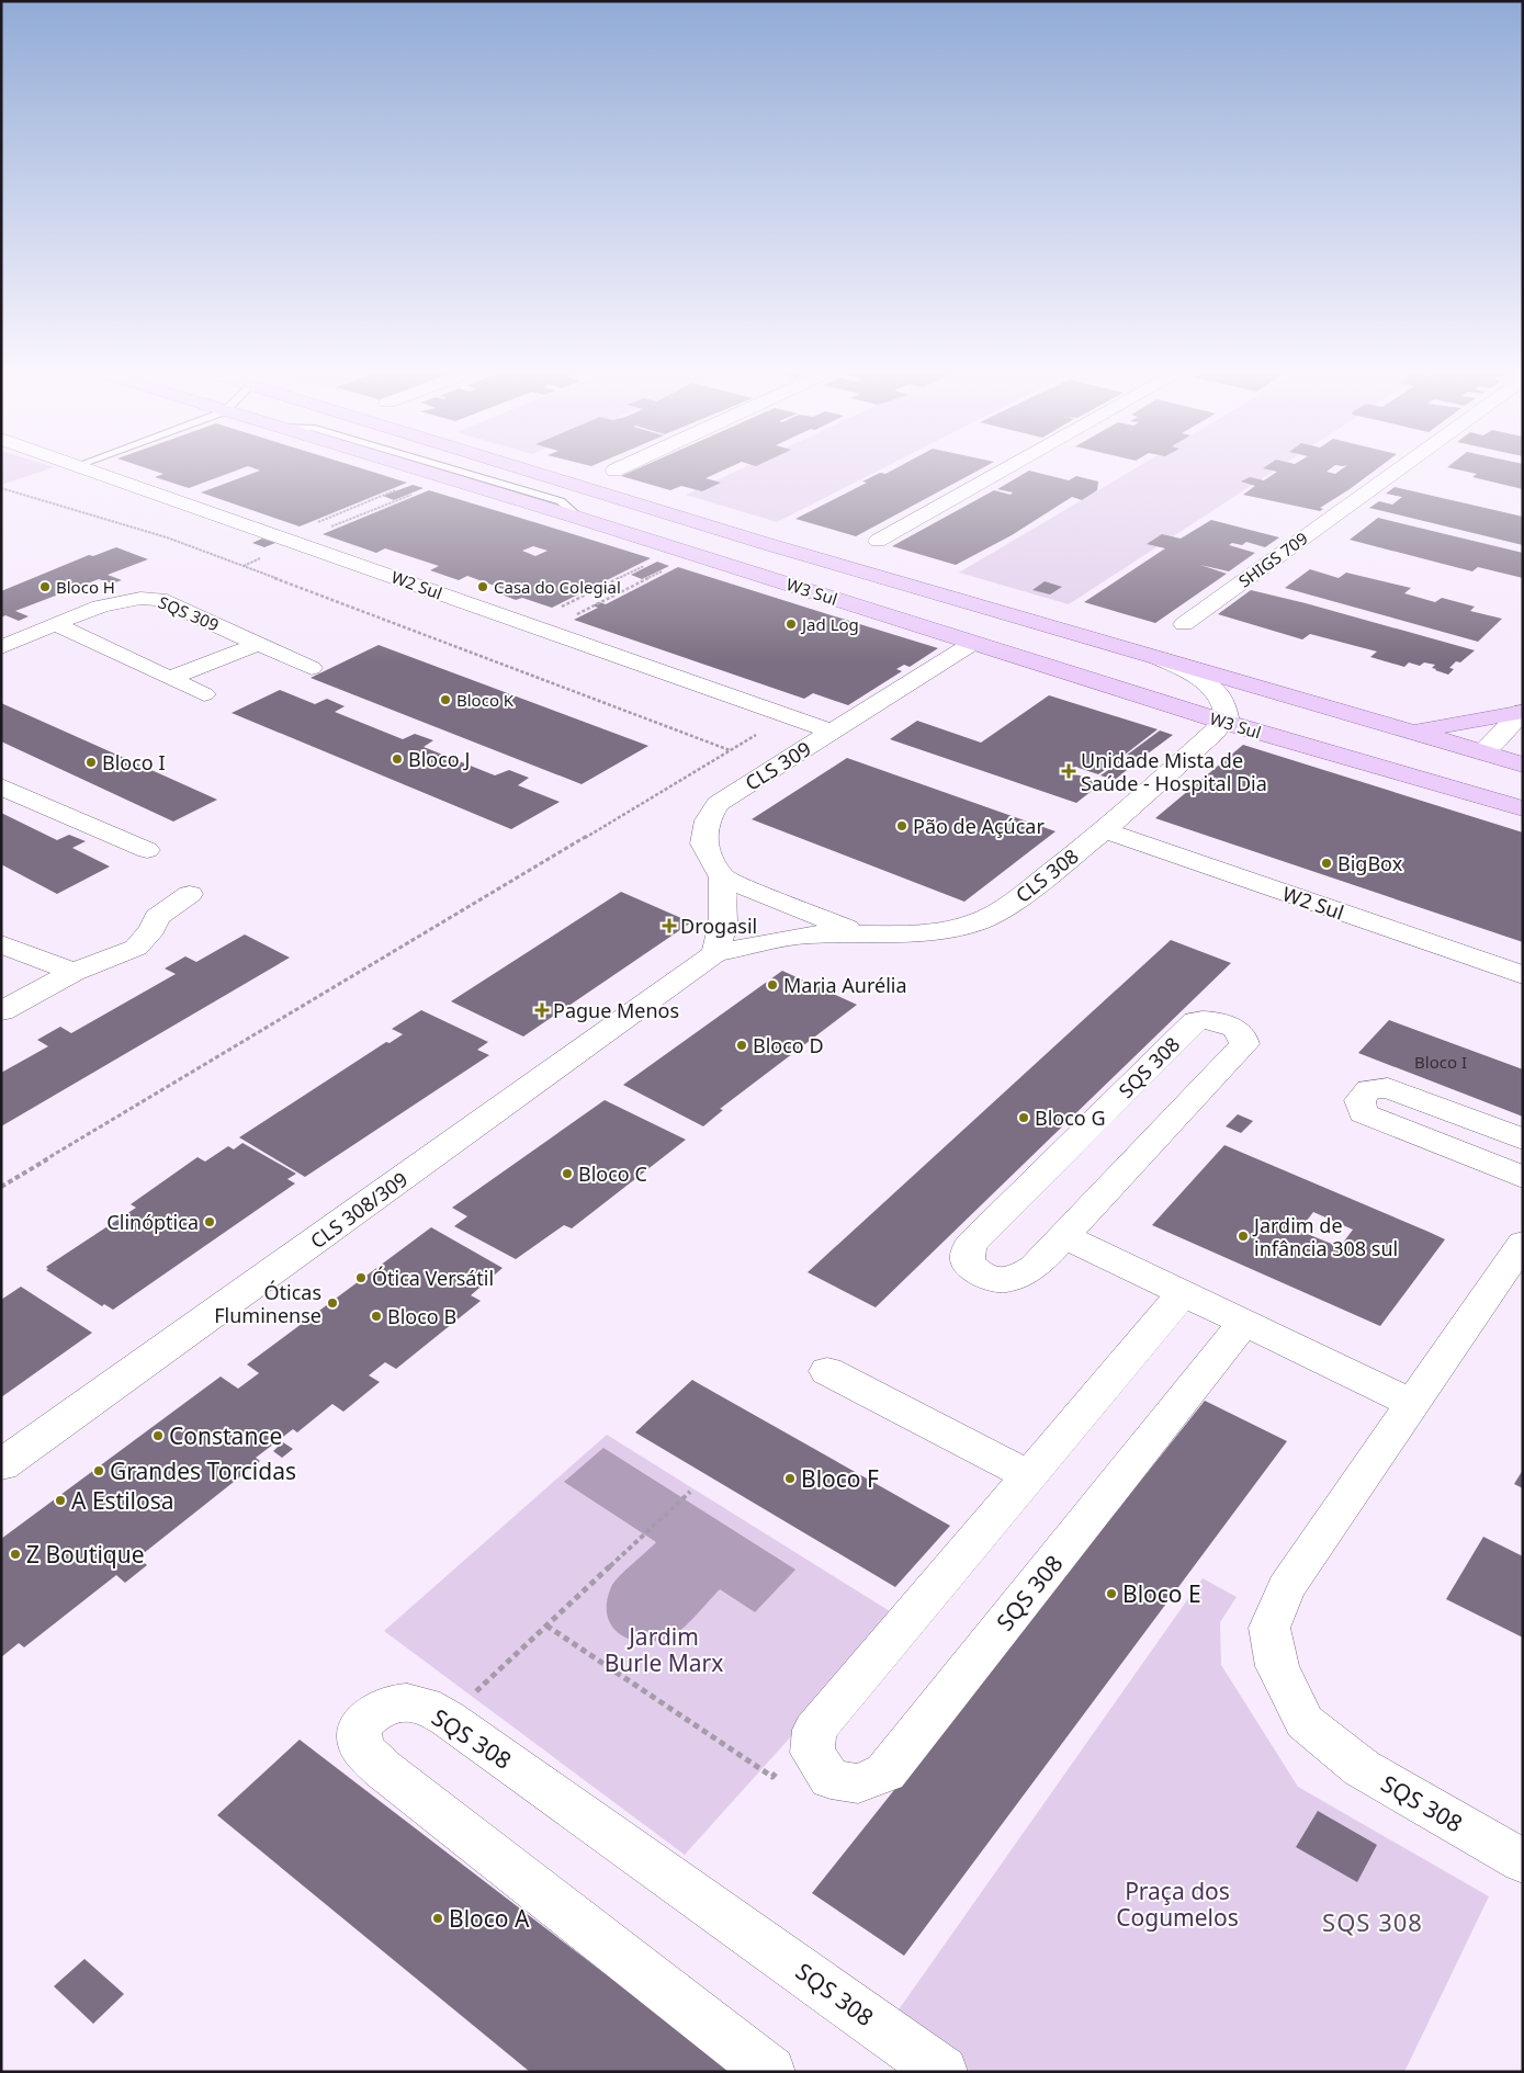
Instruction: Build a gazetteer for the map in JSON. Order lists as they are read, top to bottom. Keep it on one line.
{"streets":{"main road":["W3 Sul"],"street":["SHIGS 709","W2 Sul","SQS 309","CLS 309","CLS 308","SQS 308","CLS 308/309"]},"crossings":[["W2 Sul","CLS 309"],["W2 Sul","CLS 308"],["W3 Sul","CLS 309"],["W3 Sul","CLS 308"],["CLS 309","CLS 308"],["CLS 309","CLS 308/309"],["CLS 308","CLS 308/309"]],"districts":["SQS 308"],"parks":["Jardim Burle Marx","Praça dos Cogumelos"],"places":{"other":["Bloco H","Casa do Colegial","Jad Log","Bloco K","Bloco J","Bloco I","Pão de Açúcar","BigBox","Maria Aurélia","Bloco D","Bloco G","Bloco C","Clinóptica","Jardim de infância 308 sul","Ótica Versátil","Óticas Fluminense","Bloco B","Constance","Grandes Torcidas","Bloco F","A Estilosa","Z Boutique","Bloco E","Bloco A"],"health":["Unidade Mista de Saúde - Hospital Dia","Drogasil","Pague Menos"]},"house_numbers":["Bloco I"]}
